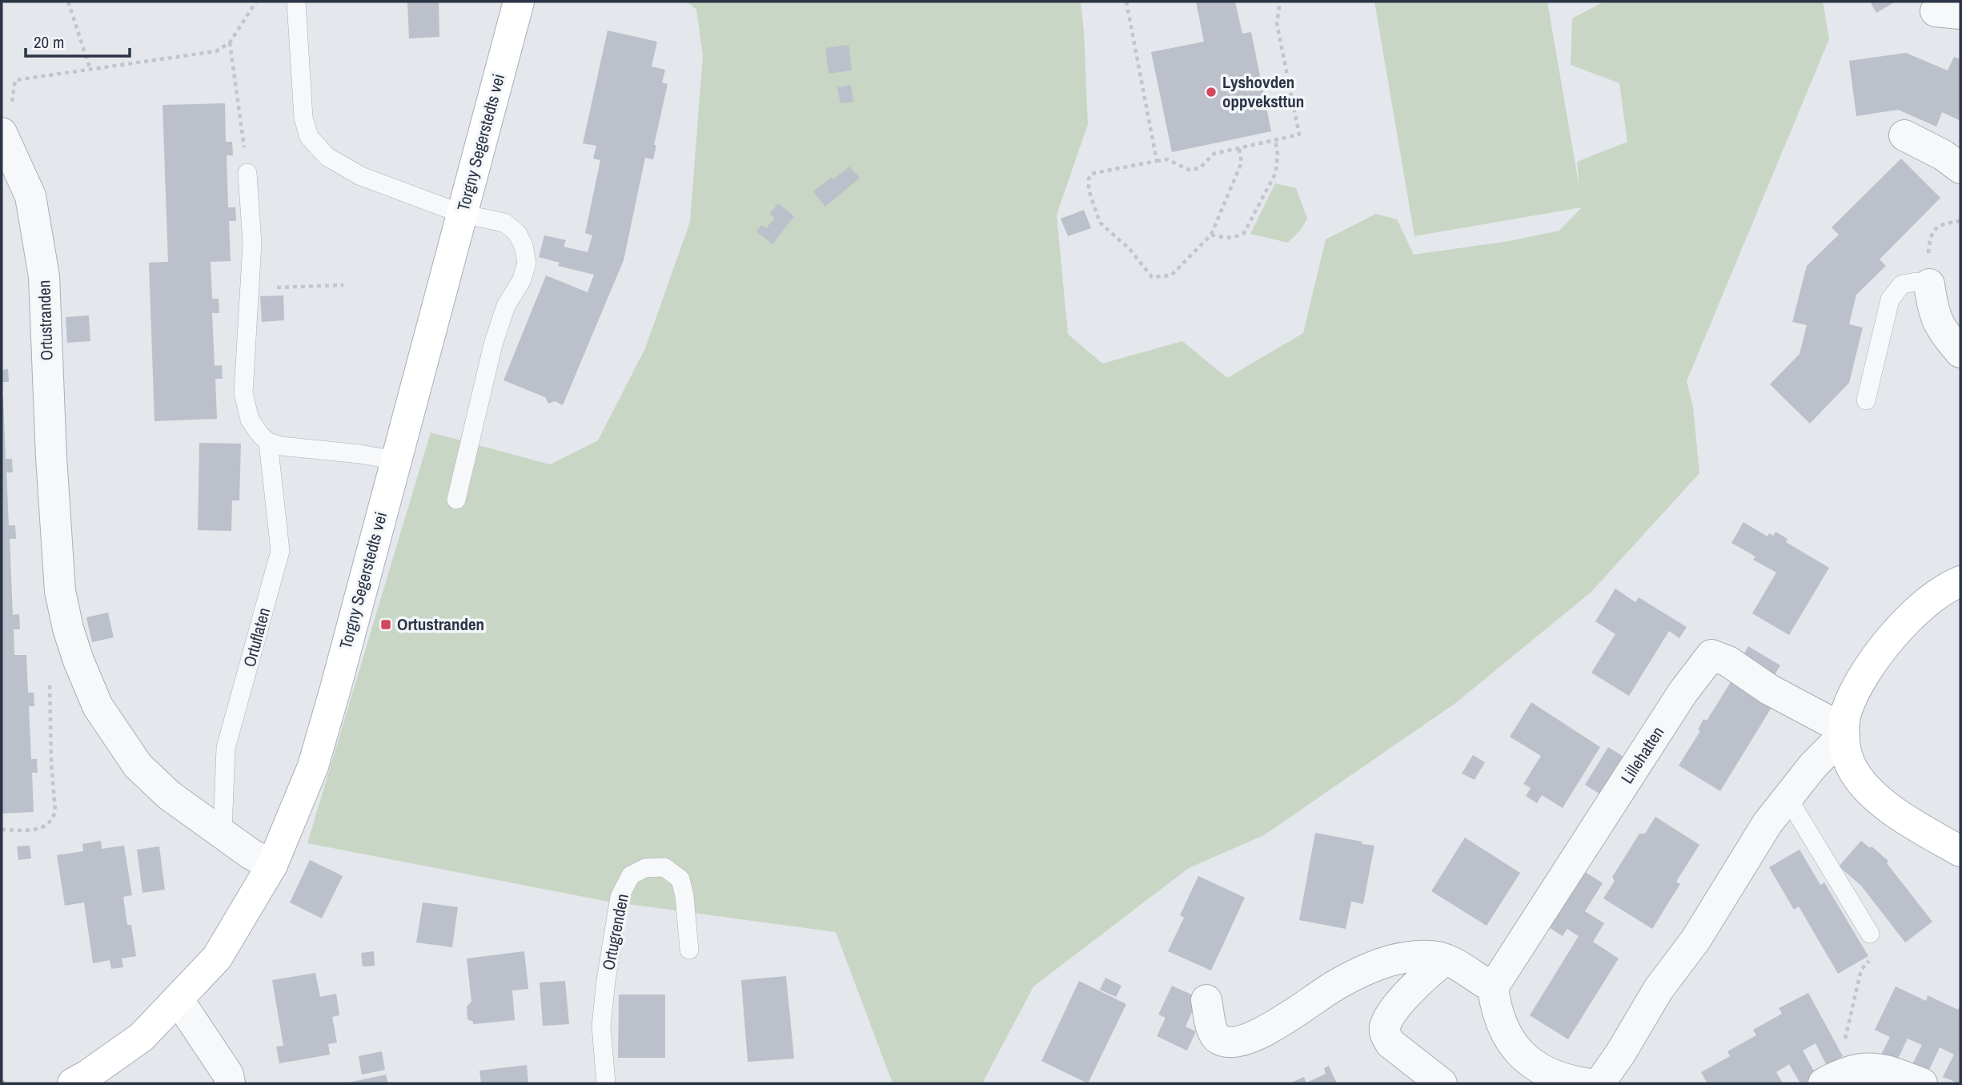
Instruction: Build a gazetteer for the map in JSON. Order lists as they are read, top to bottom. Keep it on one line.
{"streets":{"main road":["Torgny Segerstedts vei"],"street":["Ortustranden","Lillehatten"],"lane":["Ortuflaten","Ortugrenden"]},"crossings":[["Torgny Segerstedts vei","Ortustranden"],["Ortustranden","Ortuflaten"]],"places":{"other":["Lyshovden oppveksttun"],"transit":["Ortustranden"]},"scale_bar":"20 m"}
